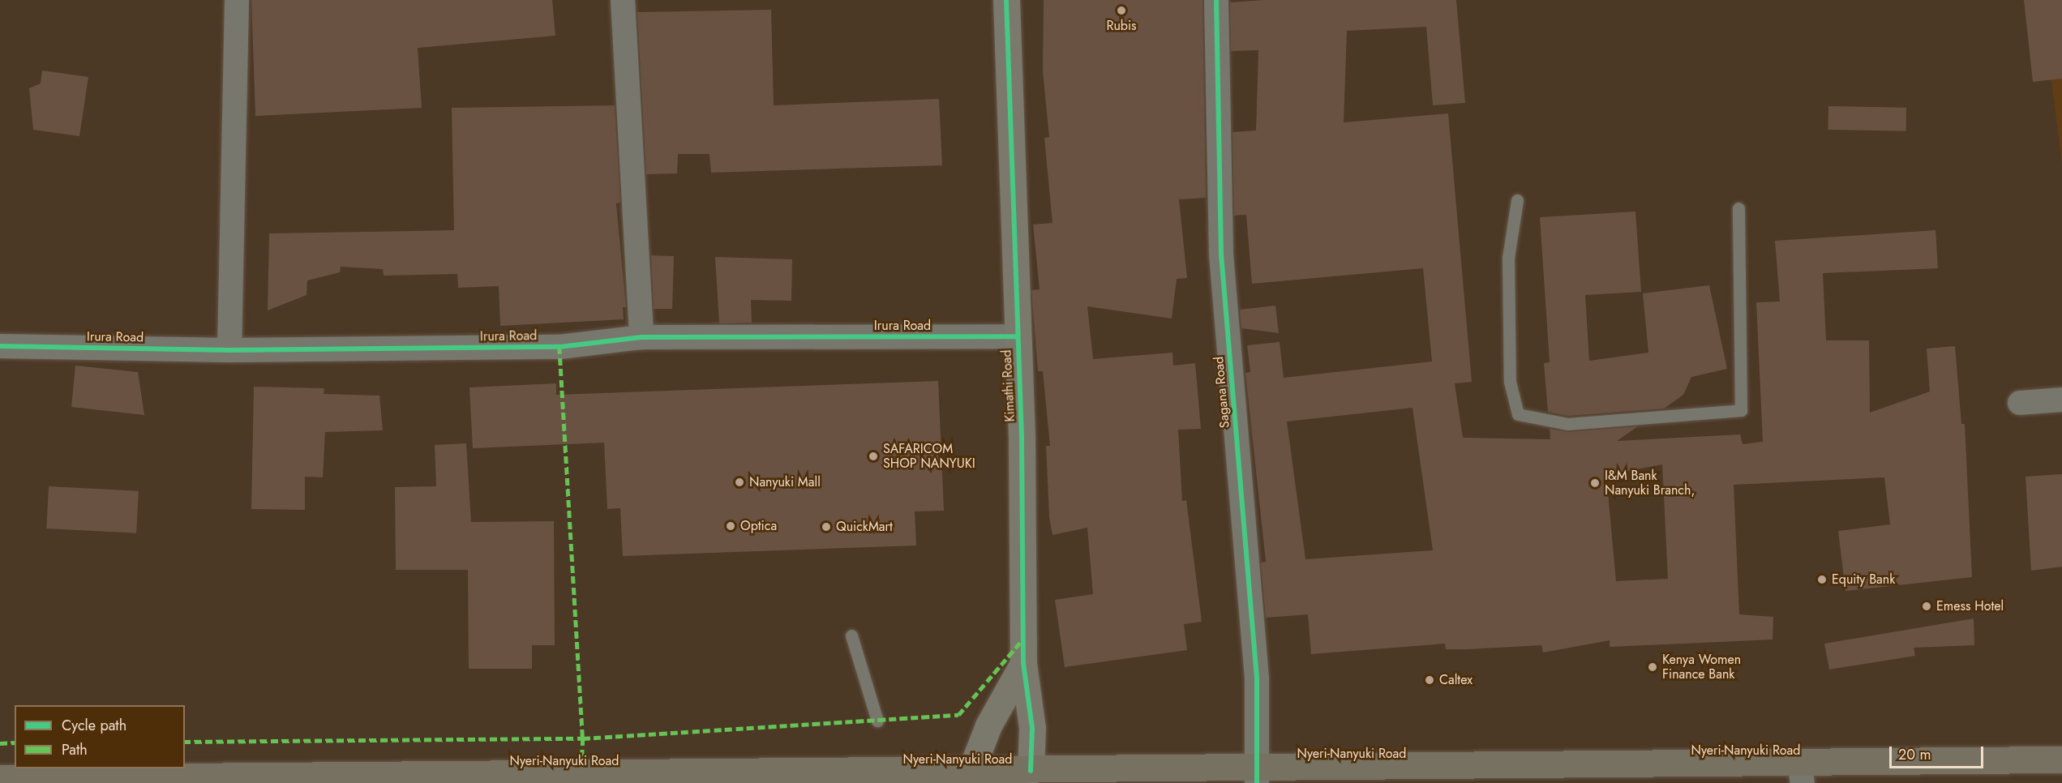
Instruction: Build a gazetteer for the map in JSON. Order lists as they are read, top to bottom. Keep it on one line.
{"streets":{"highway":["Nyeri-Nanyuki Road"],"street":["Irura Road","Kimathi Road","Sagana Road"]},"crossings":[["Irura Road","Kimathi Road"],["Kimathi Road","Nyeri-Nanyuki Road"],["Sagana Road","Nyeri-Nanyuki Road"]],"places":["Rubis","SAFARICOM SHOP NANYUKI","Nanyuki Mall","I&M Bank Nanyuki Branch,","Optica","QuickMart","Equity Bank","Emess Hotel","Kenya Women Finance Bank","Caltex"],"legend":["Cycle path","Path"],"scale_bar":"20 m"}
